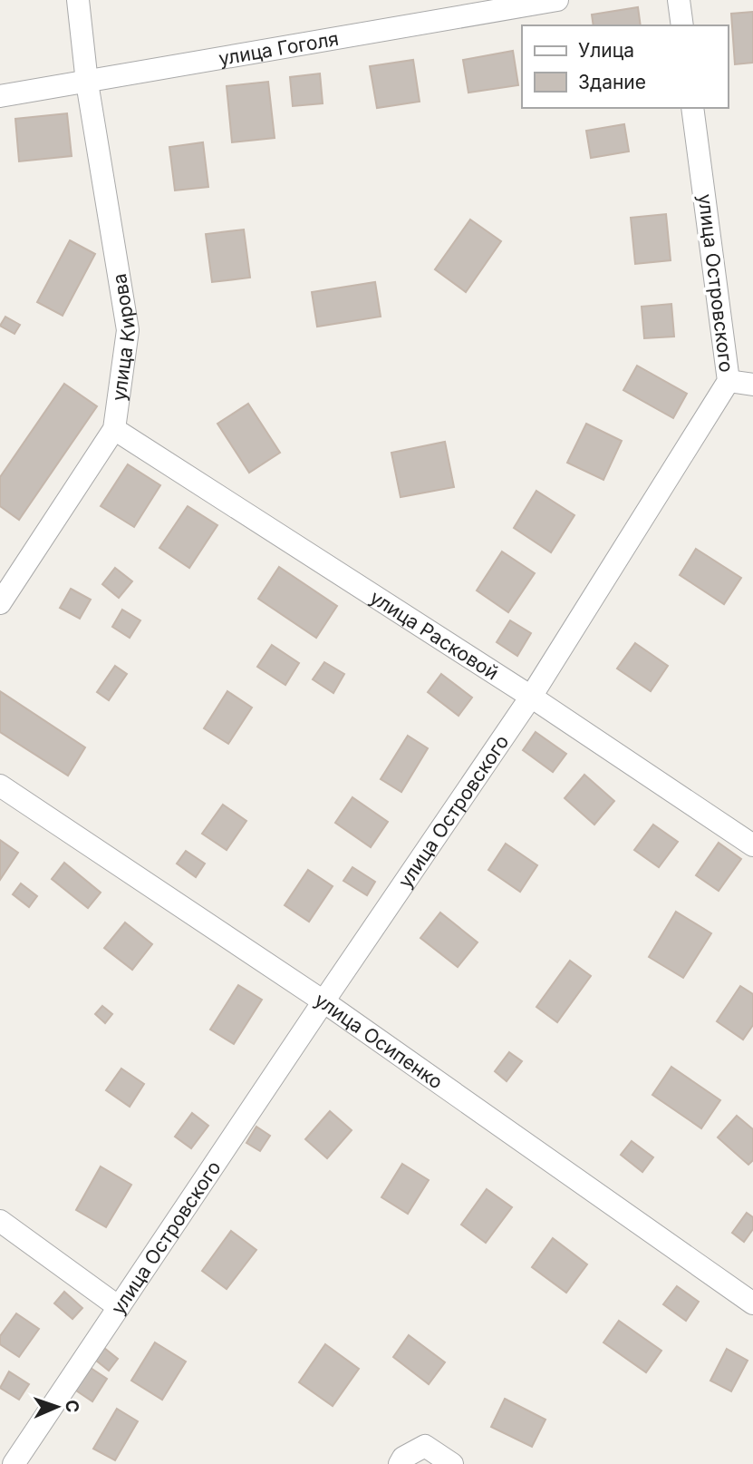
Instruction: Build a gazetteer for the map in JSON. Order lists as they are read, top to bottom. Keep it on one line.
{"streets":{"street":["улица Гоголя","улица Островского","улица Кирова","улица Расковой","улица Осипенко"]},"crossings":[["улица Гоголя","улица Кирова"],["улица Островского","улица Расковой"],["улица Островского","улица Осипенко"],["улица Кирова","улица Расковой"]],"legend":["Улица","Здание"],"north":"right"}
